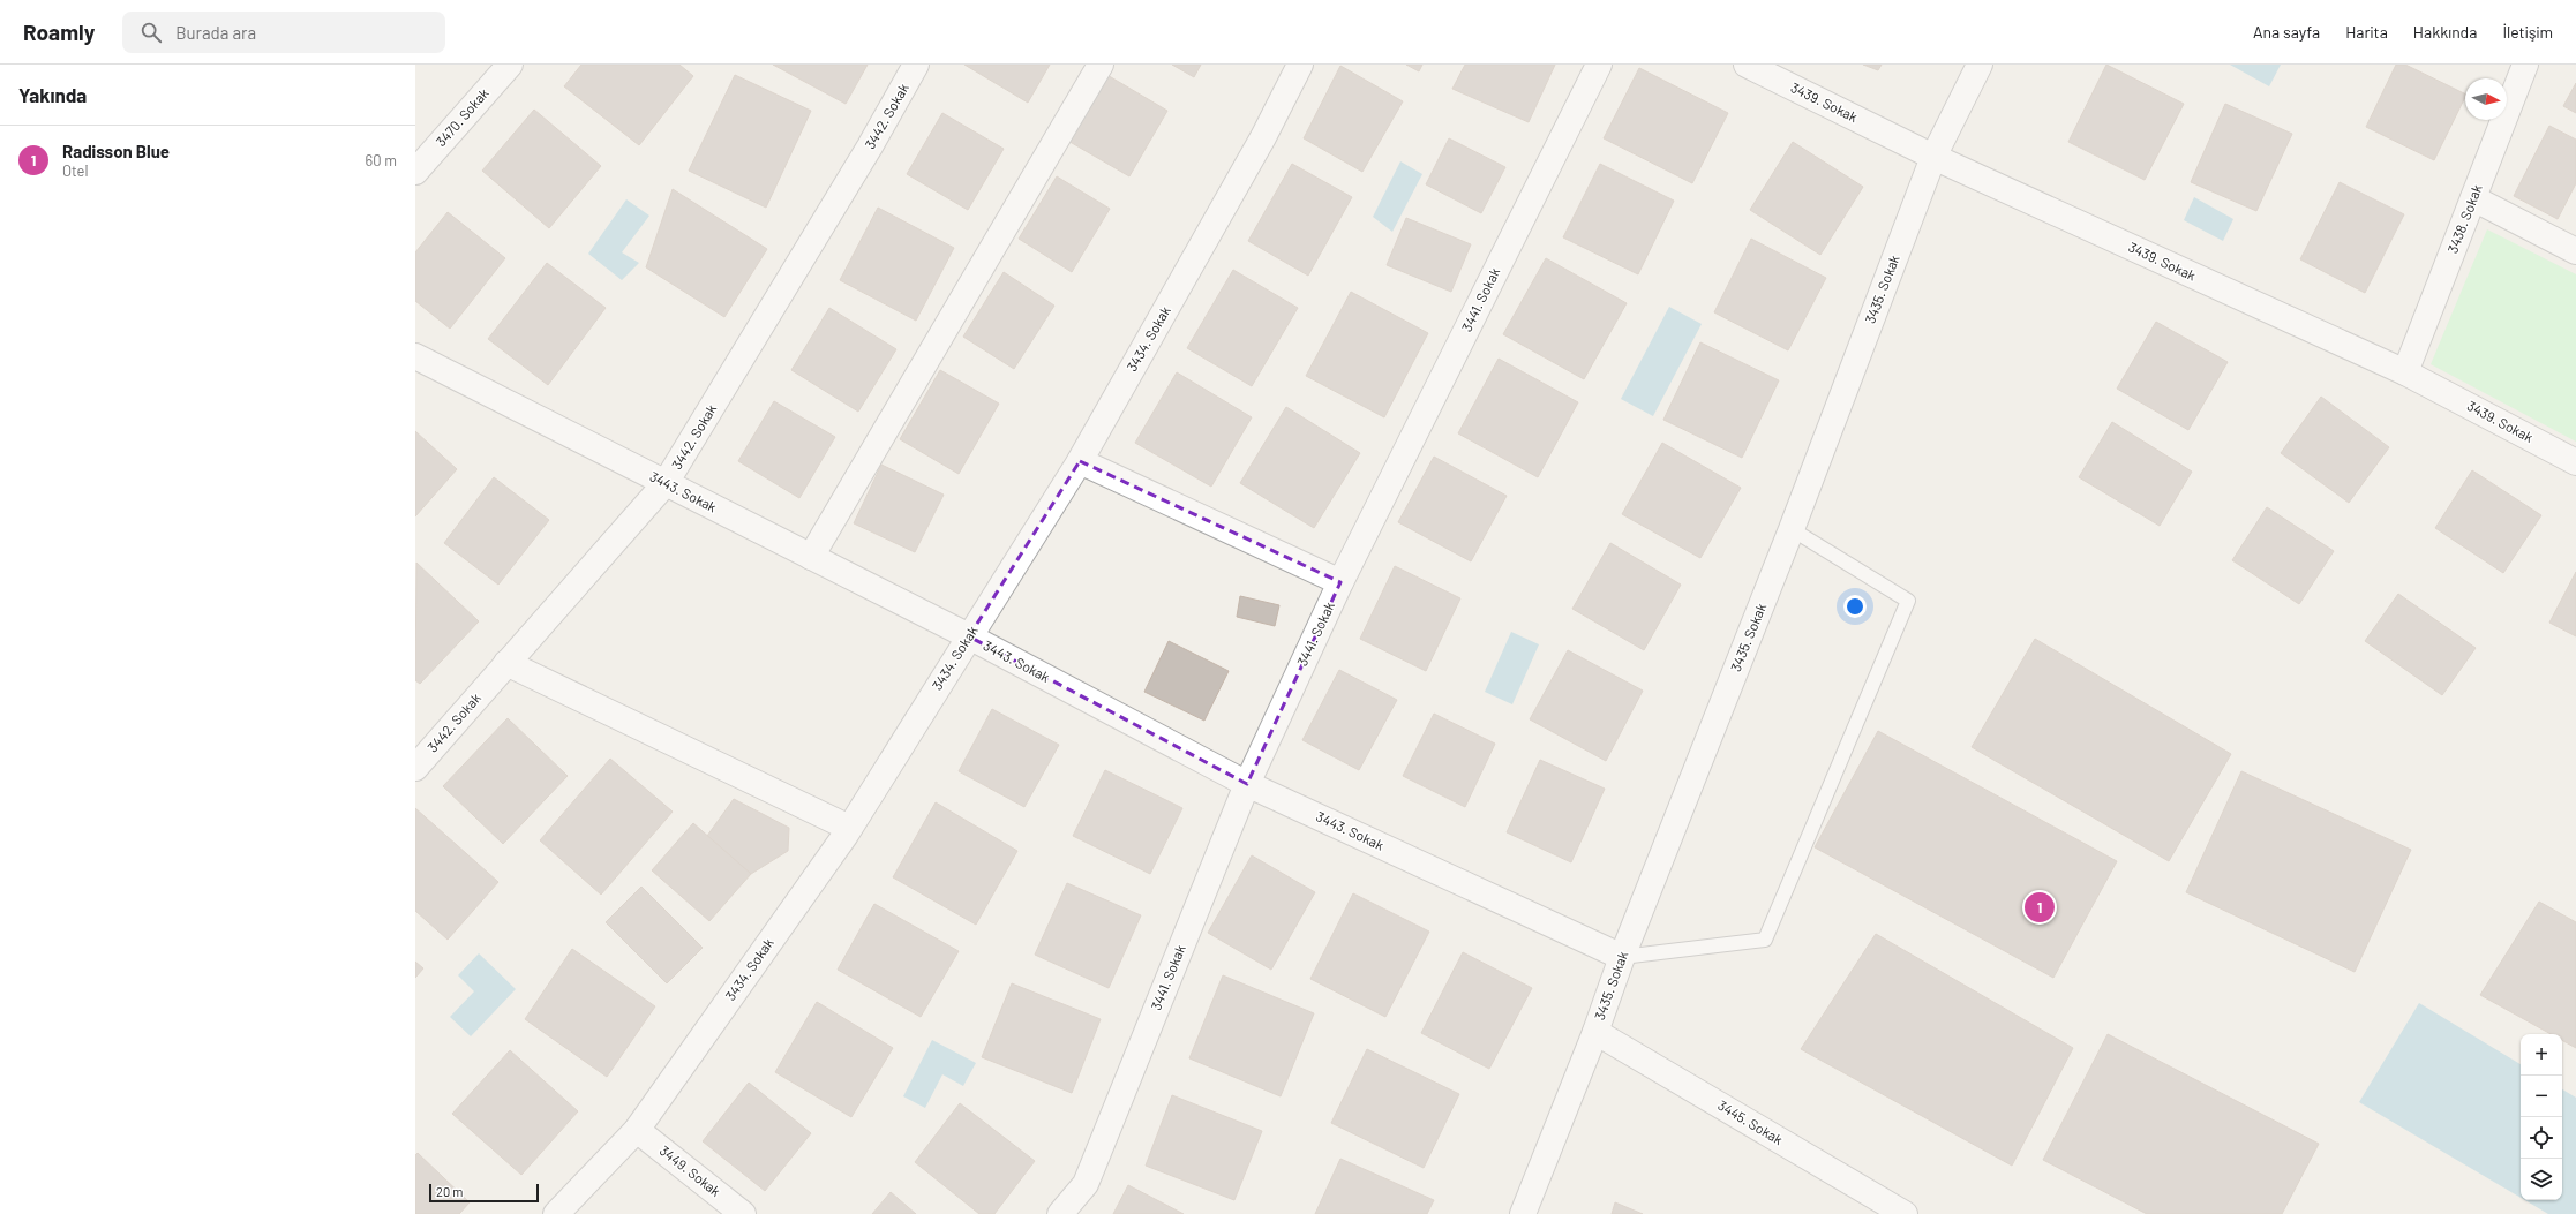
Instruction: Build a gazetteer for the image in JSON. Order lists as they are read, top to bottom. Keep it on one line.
{"streets":{"street":["3439. Sokak","3442. Sokak","3470. Sokak","3438. Sokak","3435. Sokak","3441. Sokak","3434. Sokak","3443. Sokak","3445. Sokak","3449. Sokak"]},"crossings":[["3439. Sokak","3438. Sokak"],["3439. Sokak","3435. Sokak"],["3442. Sokak","3443. Sokak"],["3435. Sokak","3443. Sokak"],["3435. Sokak","3445. Sokak"],["3441. Sokak","3443. Sokak"],["3434. Sokak","3443. Sokak"],["3434. Sokak","3449. Sokak"]],"scale_bar":"20 m","north":"right","page":{"header":"Roamly","search":"Burada ara","nav":["Ana sayfa","Harita","Hakkında","İletişim"],"heading":"Yakında","list":[{"mark":"1","name":"Radisson Blue","note":"Otel","value":"60 m"}],"pins":"1","map_buttons":["+","−"],"scale":"20 m"}}
